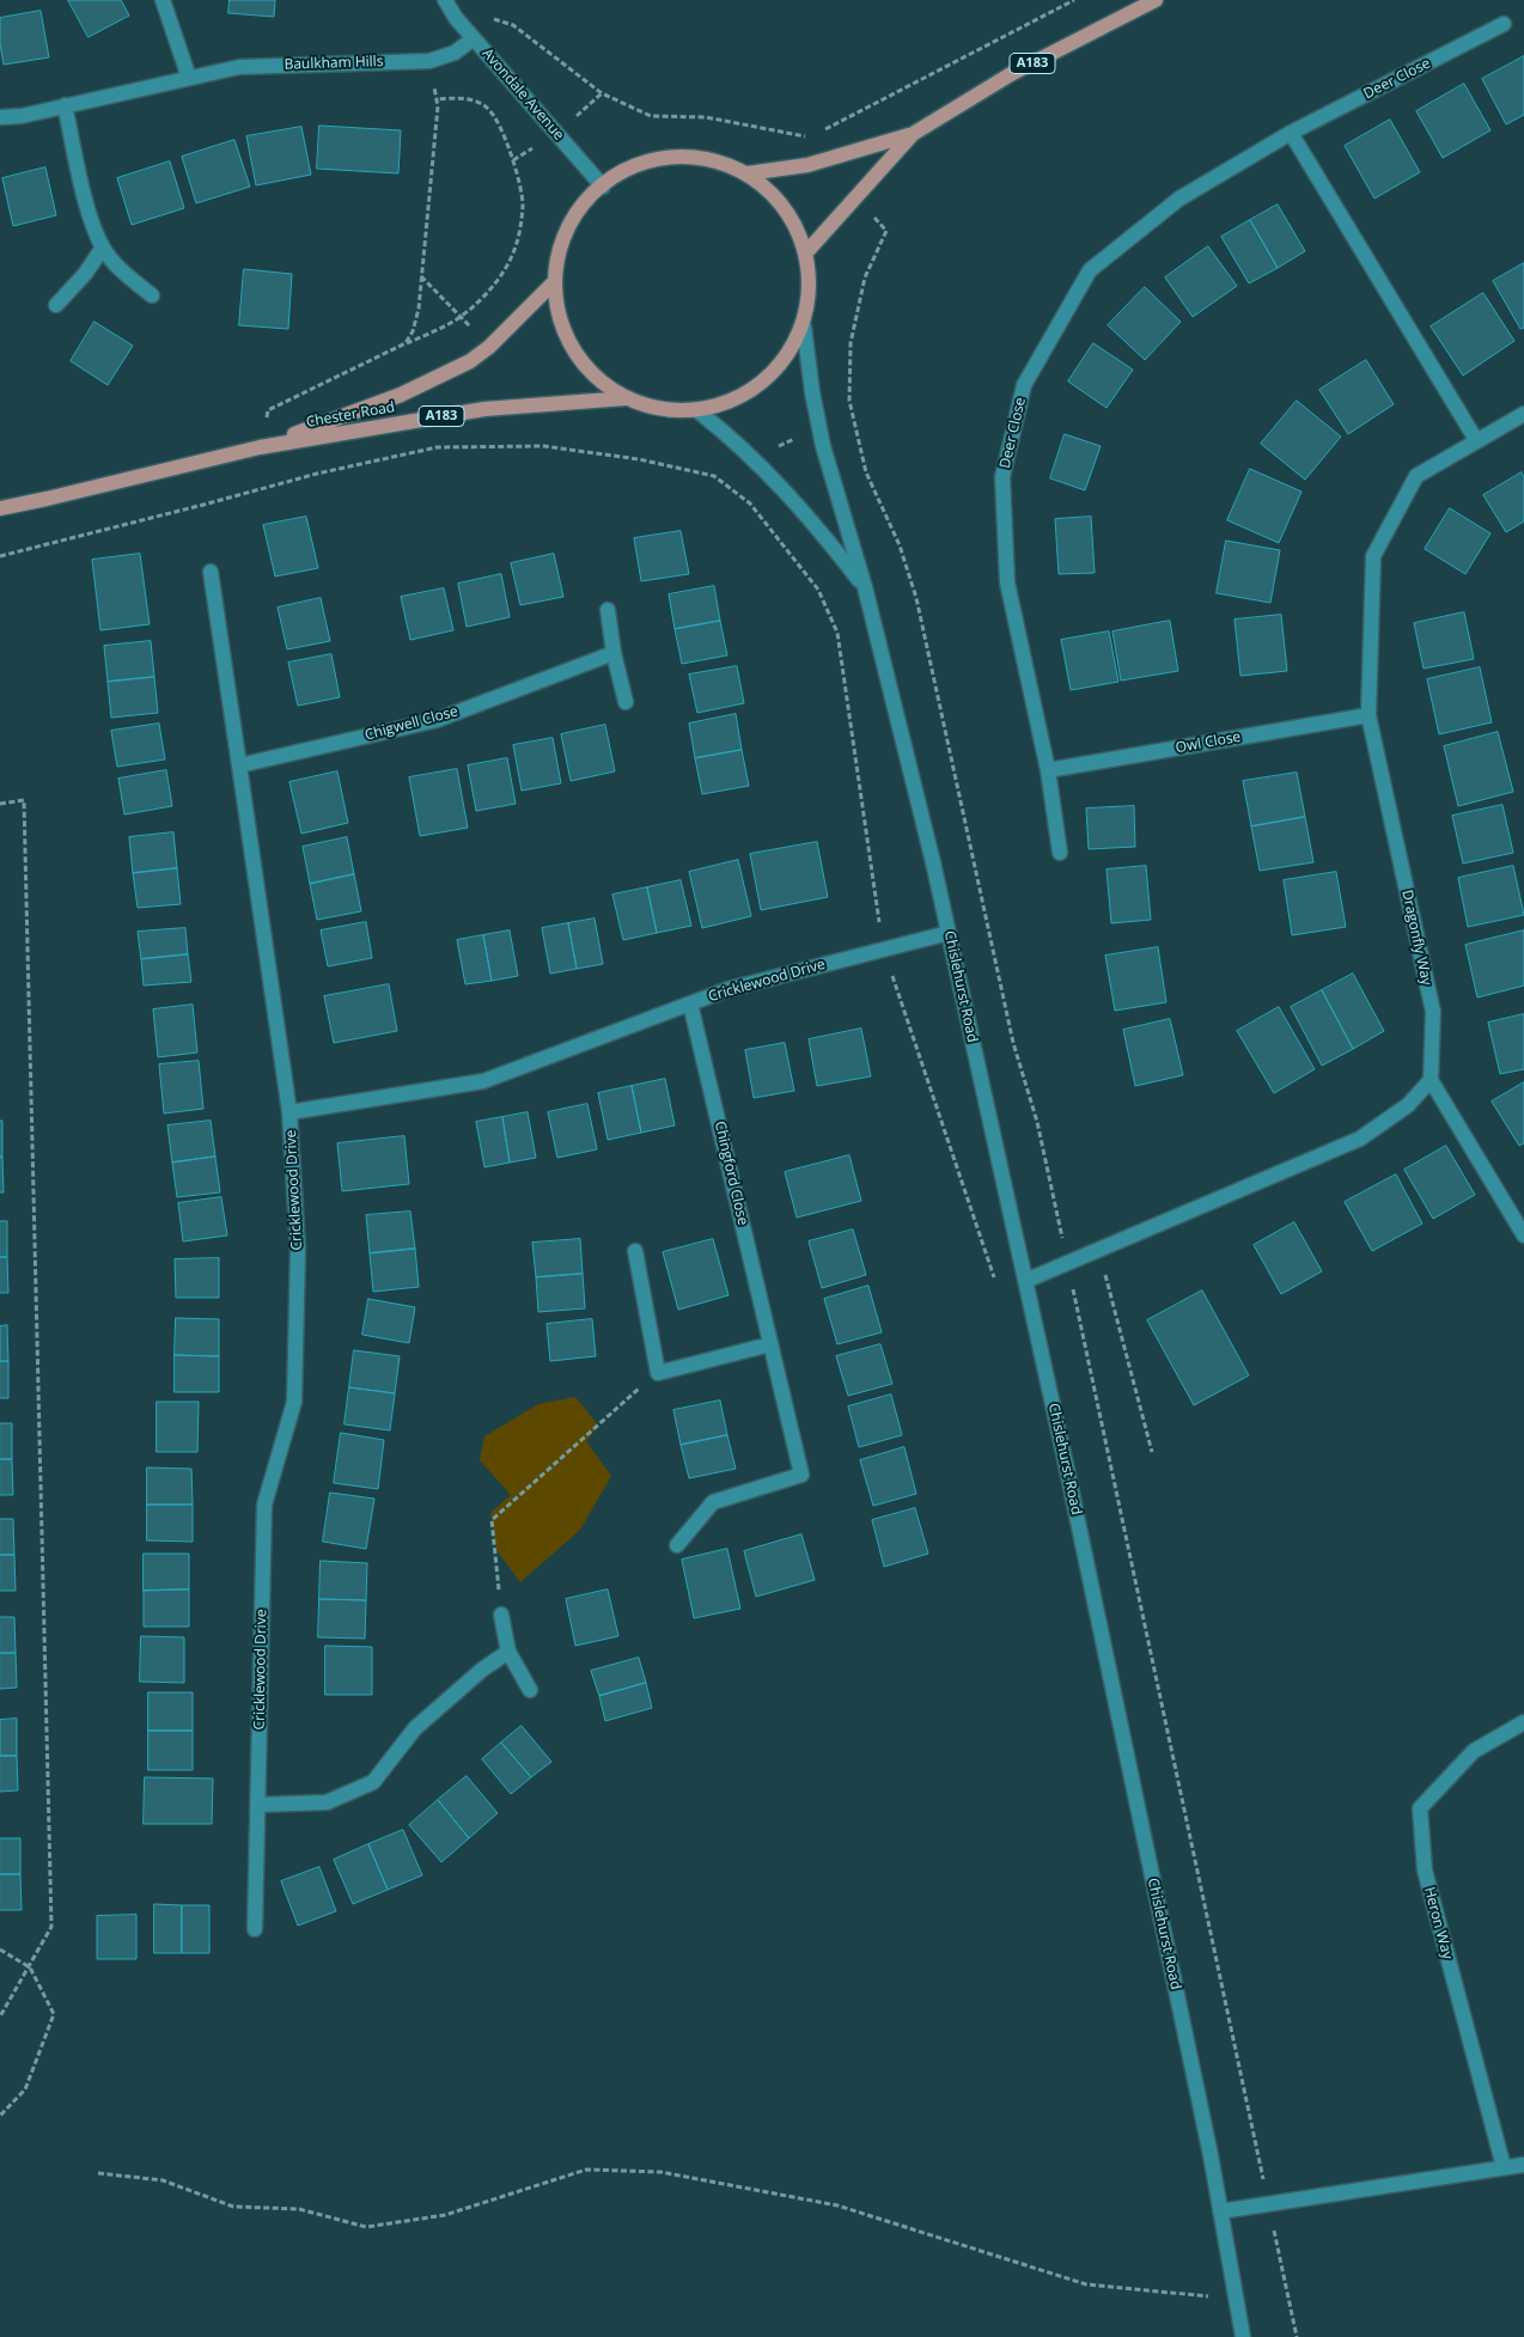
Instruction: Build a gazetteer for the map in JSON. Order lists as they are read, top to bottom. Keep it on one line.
{"streets":{"main road":["A183","Chester Road"],"street":["Baulkham Hills","Deer Close","Avondale Avenue","Chigwell Close","Owl Close","Dragonfly Way","Cricklewood Drive","Chislehurst Road","Chingford Close","Heron Way"]},"crossings":[["Baulkham Hills","Avondale Avenue"],["Deer Close","Owl Close"],["Owl Close","Dragonfly Way"],["Cricklewood Drive","Chislehurst Road"],["Cricklewood Drive","Chingford Close"]]}
